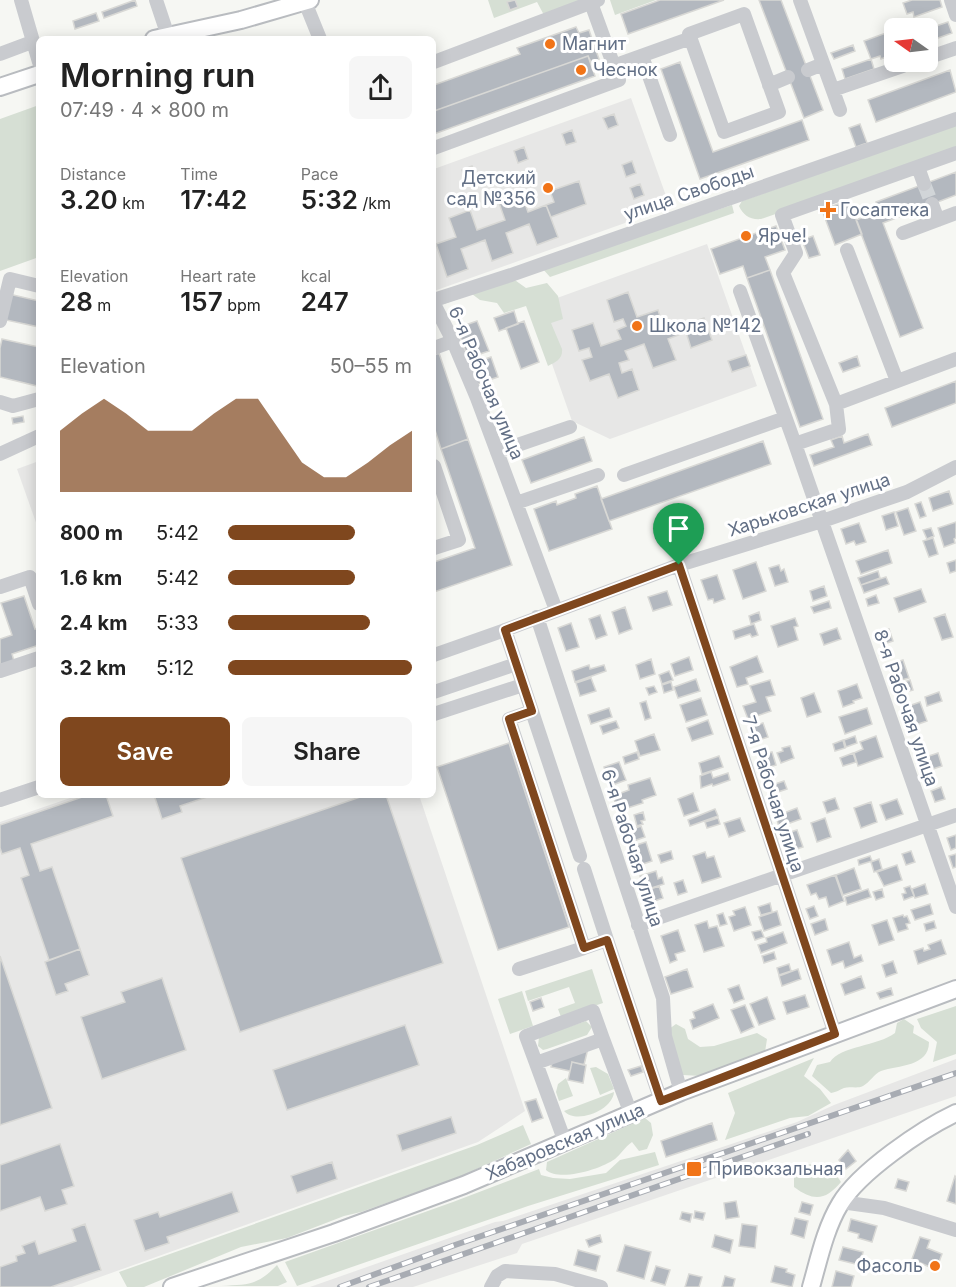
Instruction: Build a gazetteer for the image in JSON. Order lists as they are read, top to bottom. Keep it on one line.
{"streets":{"main road":["Хабаровская улица"],"street":["улица Свободы","6-я Рабочая улица","Харьковская улица","8-я Рабочая улица","7-я Рабочая улица"]},"crossings":[["6-я Рабочая улица","Харьковская улица"],["6-я Рабочая улица","Хабаровская улица"],["Харьковская улица","8-я Рабочая улица"],["Харьковская улица","7-я Рабочая улица"],["7-я Рабочая улица","Хабаровская улица"]],"places":{"other":["Магнит","Чеснок","Детский сад №356","Ярче!","Школа №142","Фасоль"],"health":["Госаптека"],"transit":["Привокзальная"]},"north":"left","page":{"heading":["Morning run","07:49 · 4 × 800 m"],"stats":[["Distance","3.20 km"],["Time","17:42"],["Pace","5:32 /km"],["Elevation","28 m"],["Heart rate","157 bpm"],["kcal","247"]],"chart":["Elevation","50–55 m"],"list":[{"name":"800 m","note":"5:42"},{"name":"1.6 km","note":"5:42"},{"name":"2.4 km","note":"5:33"},{"name":"3.2 km","note":"5:12"}],"buttons":["Save","Share"]}}
